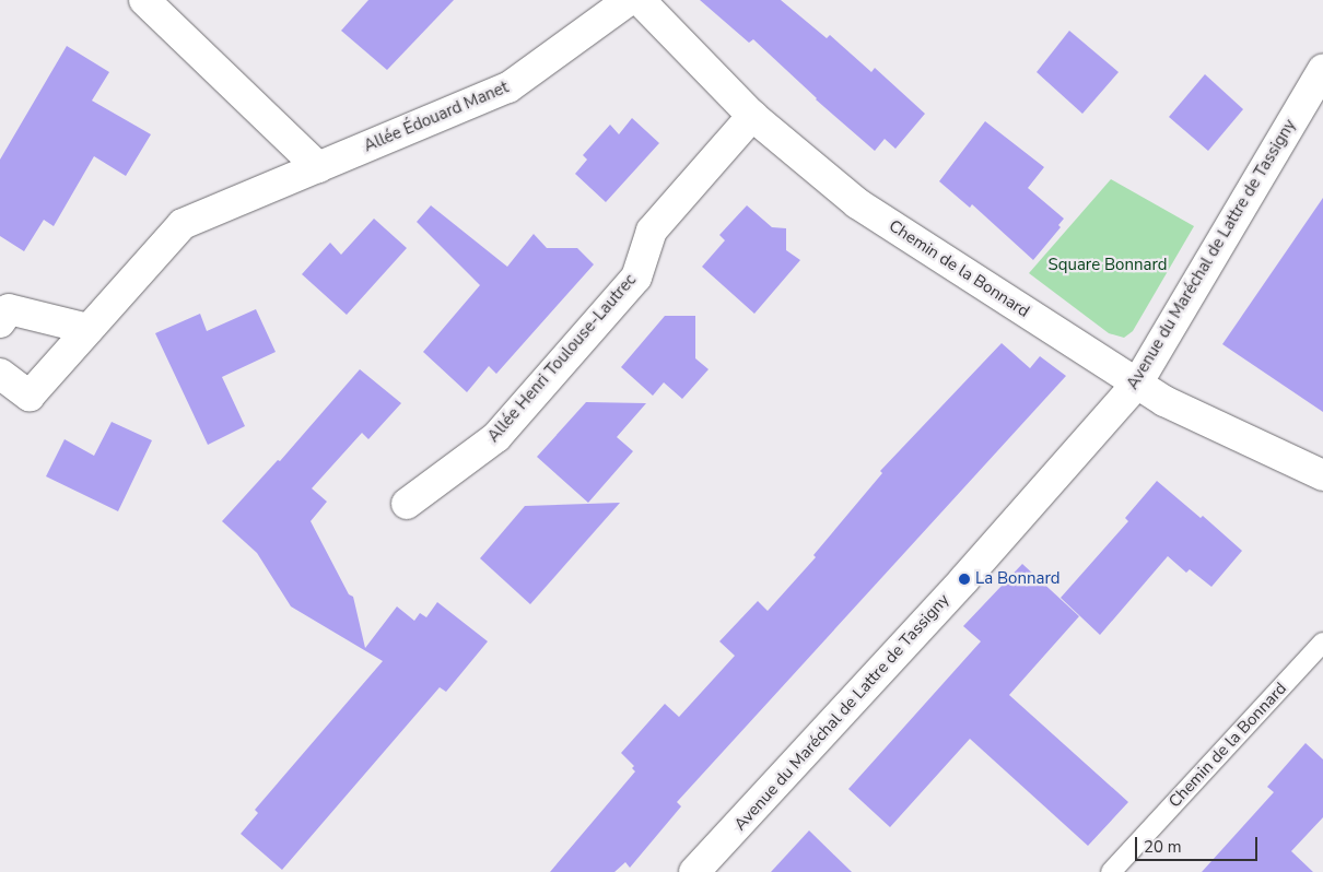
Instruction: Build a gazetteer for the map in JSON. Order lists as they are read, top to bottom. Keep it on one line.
{"streets":{"street":["Allée Édouard Manet","Avenue du Maréchal de Lattre de Tassigny","Chemin de la Bonnard","Allée Henri Toulouse-Lautrec"]},"crossings":[["Avenue du Maréchal de Lattre de Tassigny","Chemin de la Bonnard"],["Chemin de la Bonnard","Allée Henri Toulouse-Lautrec"]],"parks":["Square Bonnard"],"places":["La Bonnard"],"scale_bar":"20 m"}
